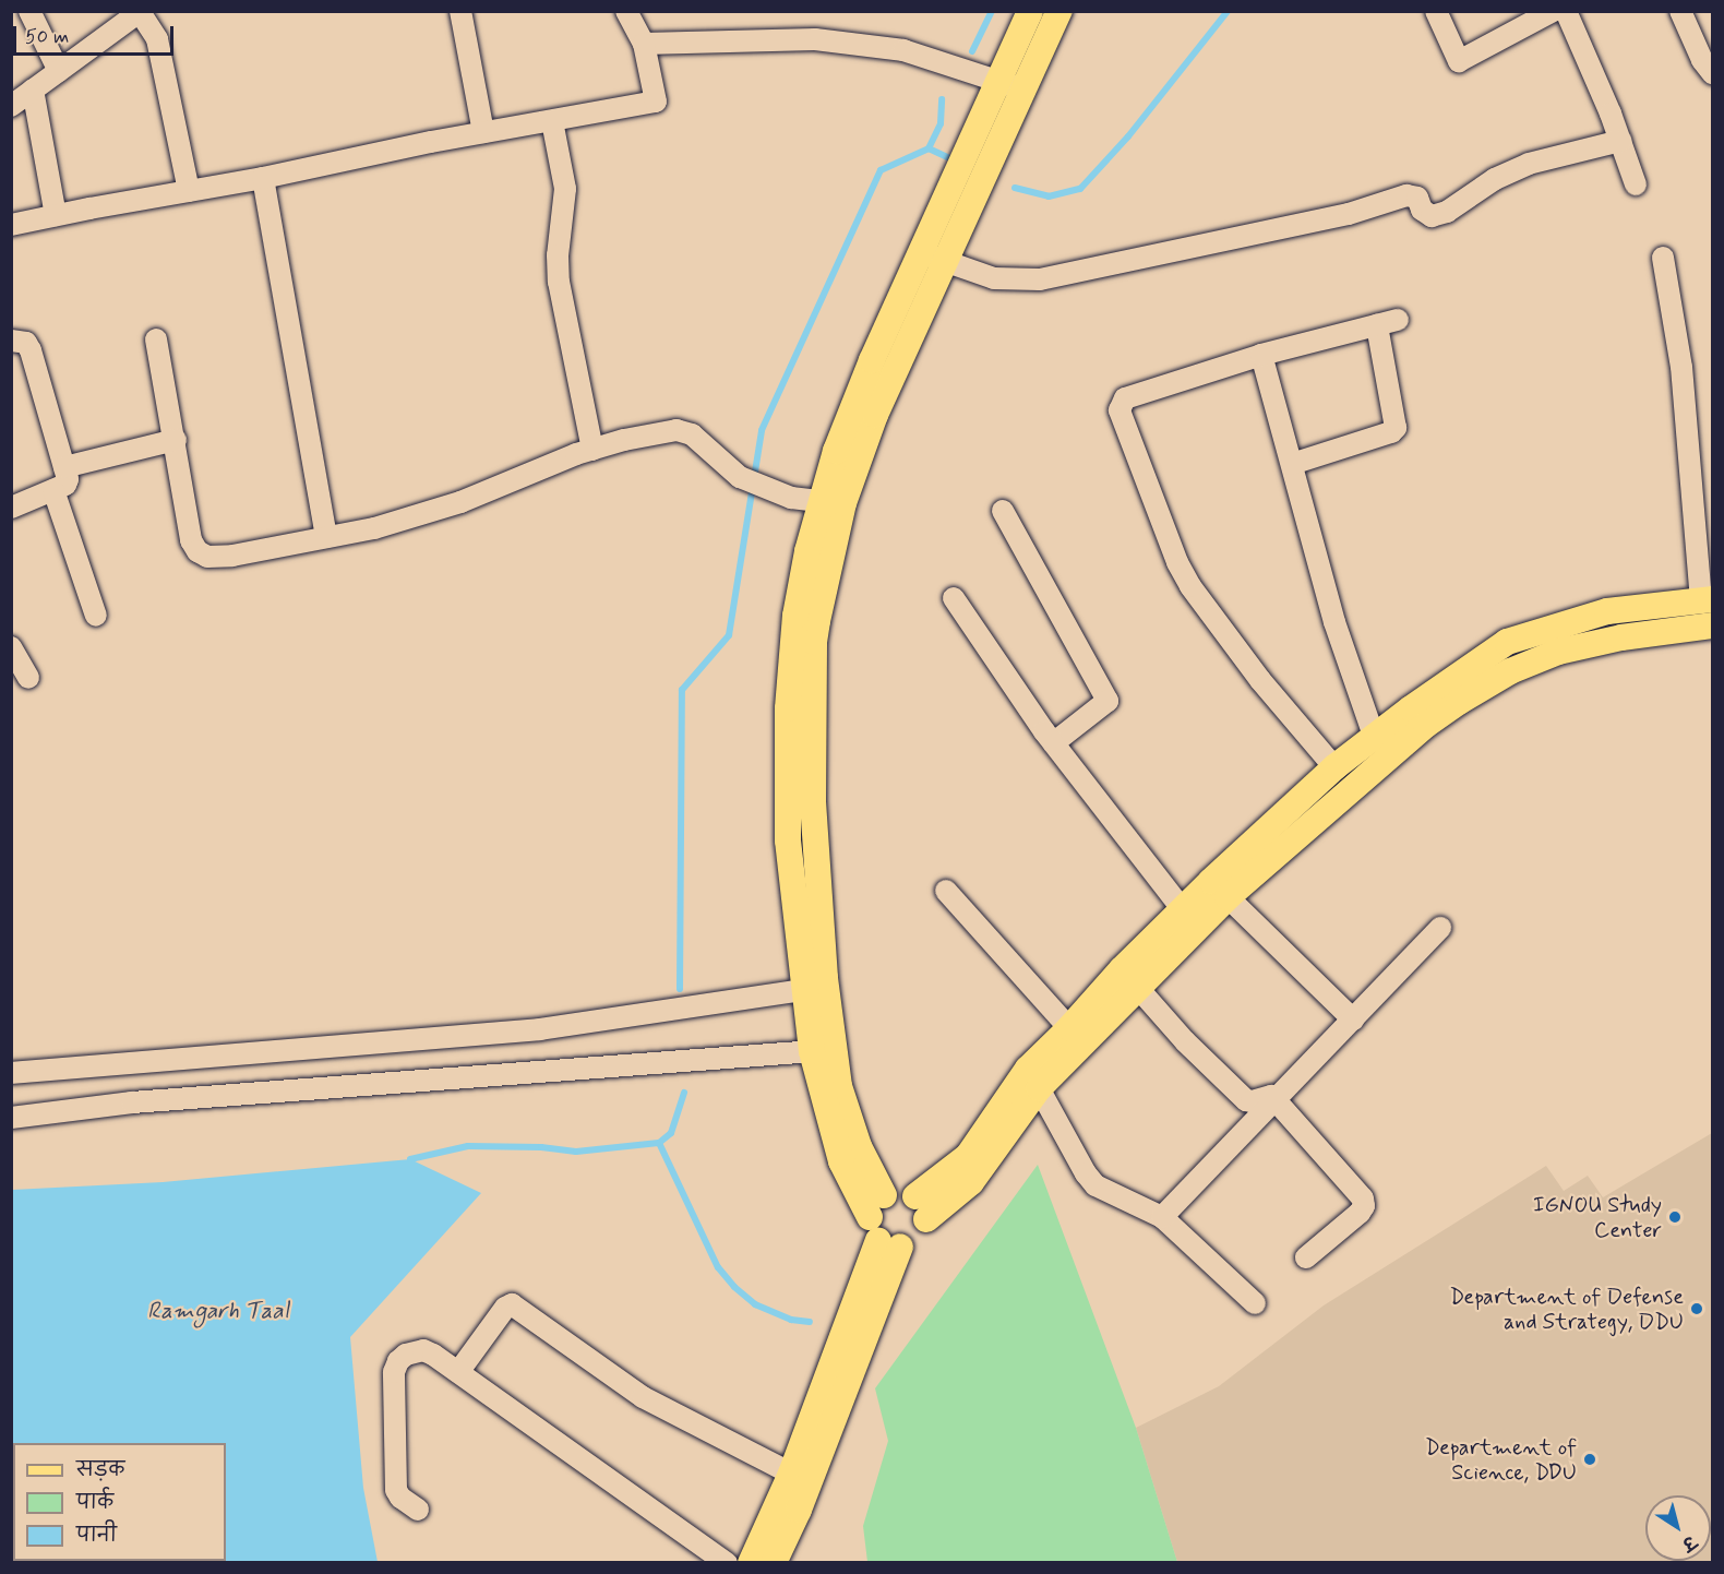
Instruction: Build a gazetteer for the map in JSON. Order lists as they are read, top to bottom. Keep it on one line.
{"water":["Ramgarh Taal"],"places":["IGNOU Study Center","Department of Defense and Strategy, DDU","Department of Science, DDU"],"legend":["सड़क","पार्क","पानी"],"scale_bar":"50 m","north":"bottom right"}
